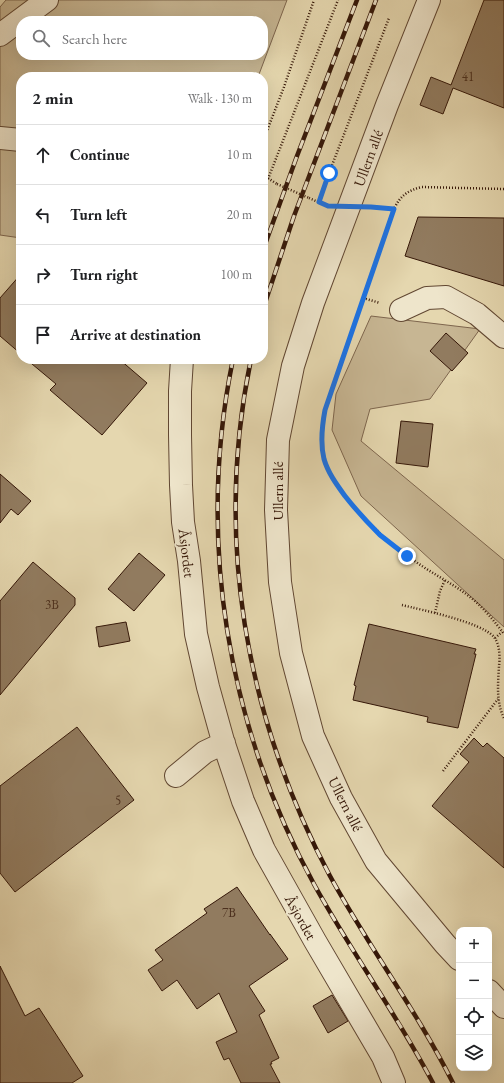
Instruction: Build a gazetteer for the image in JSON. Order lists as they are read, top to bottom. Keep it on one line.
{"streets":{"street":["Ullern allé","Åsjordet"]},"house_numbers":["41","3B","5","7B"],"page":{"search":"Search here","heading":["2 min","Walk · 130 m"],"list":[["Continue","10 m"],["Turn left","20 m"],["Turn right","100 m"],"Arrive at destination"],"map_buttons":["+","−"]}}
